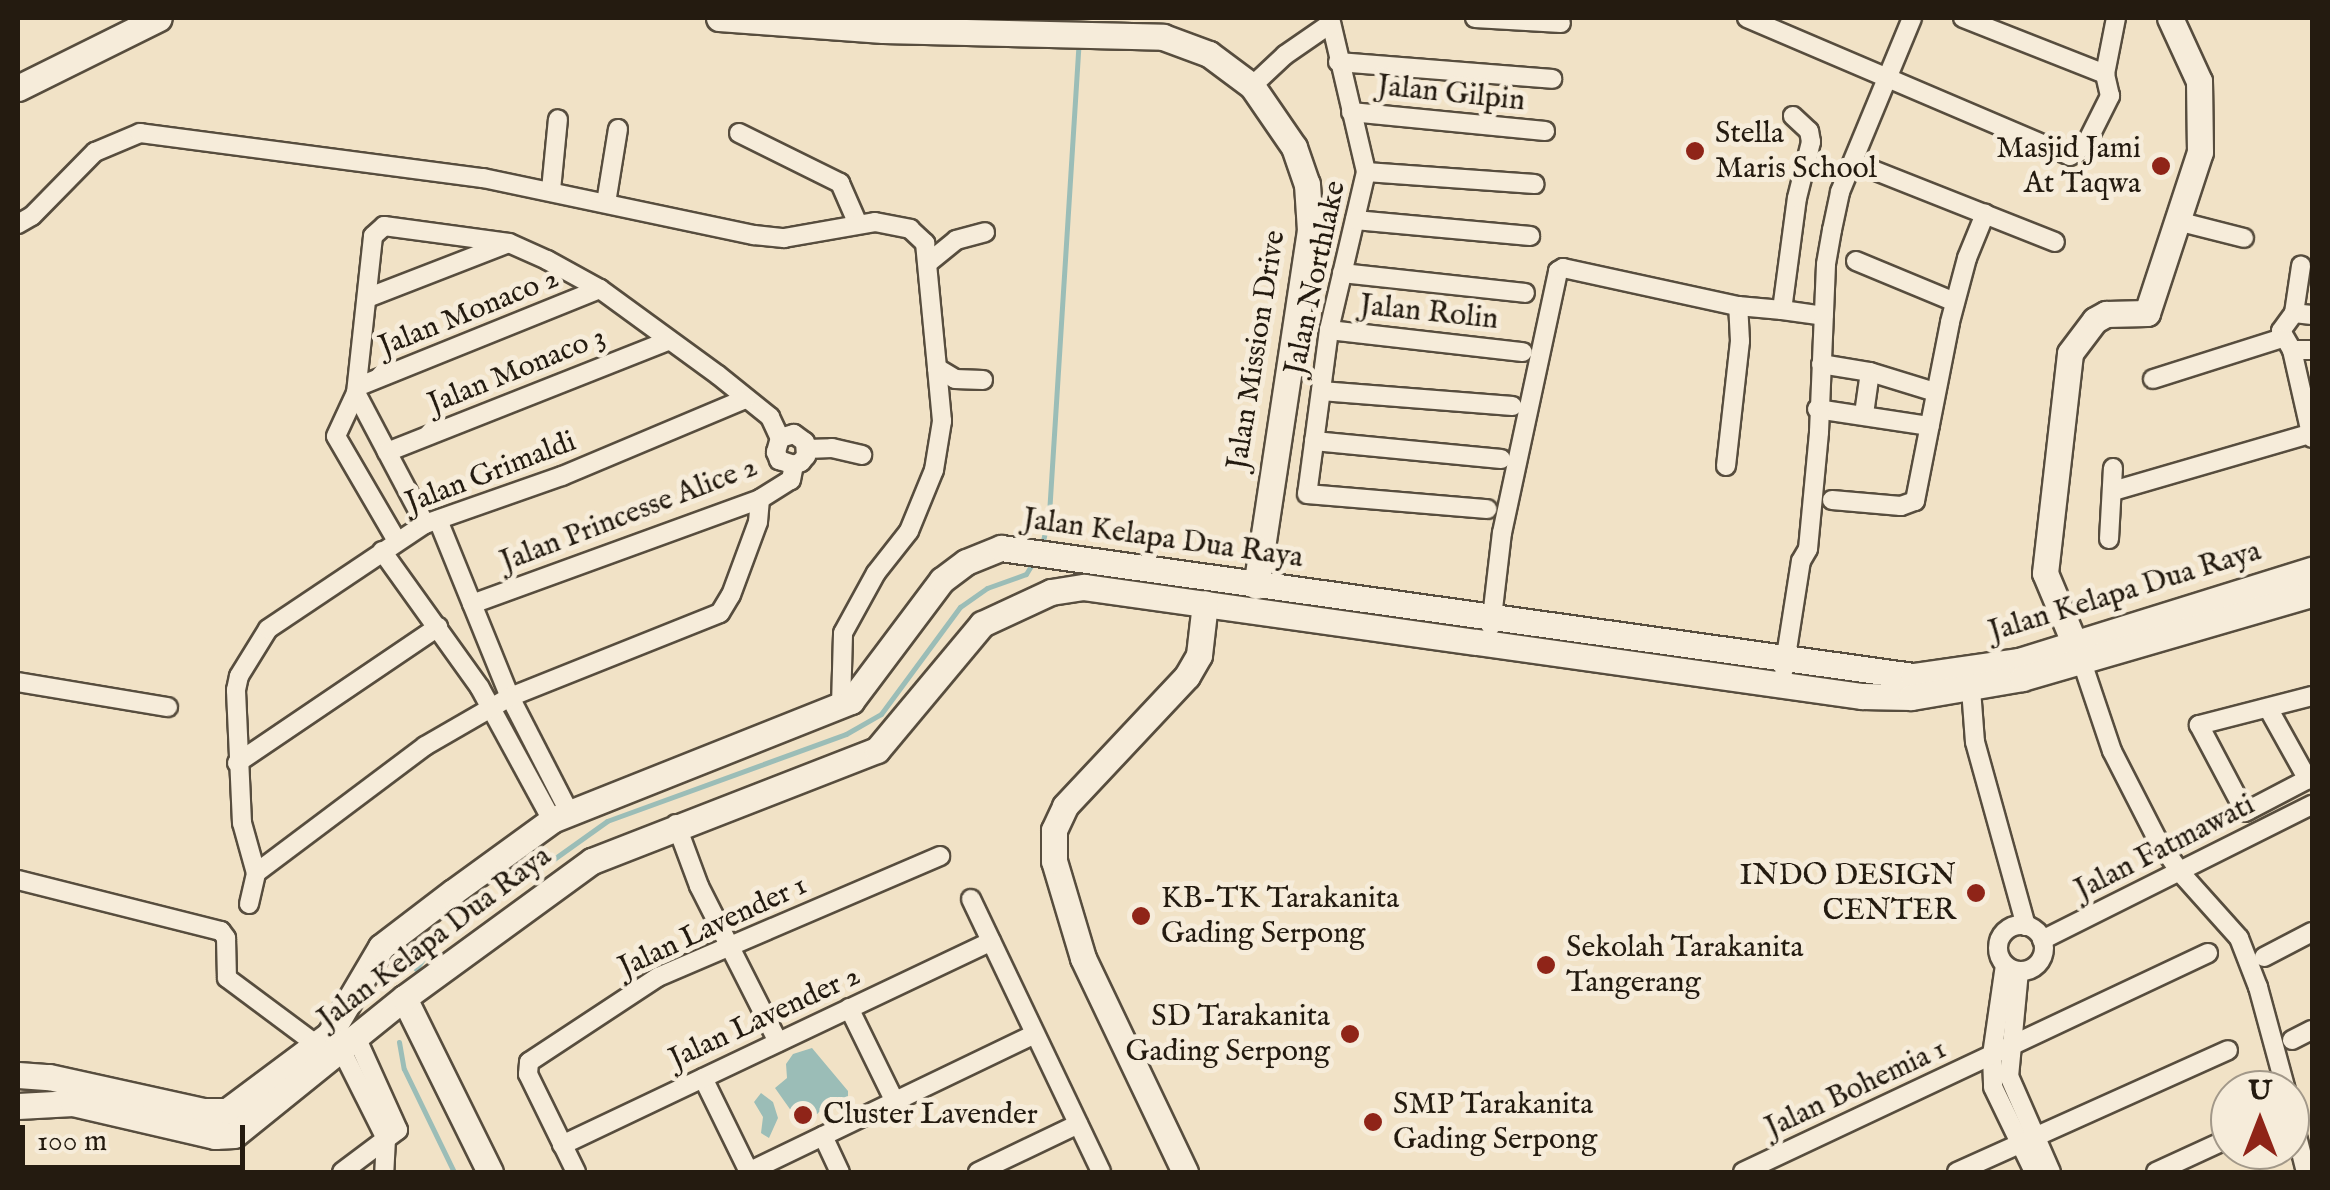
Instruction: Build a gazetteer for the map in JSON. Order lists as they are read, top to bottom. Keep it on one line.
{"streets":{"main road":["Jalan Mission Drive","Jalan Kelapa Dua Raya"],"street":["Jalan Gilpin","Jalan Northlake","Jalan Monaco 2","Jalan Rolin","Jalan Monaco 3","Jalan Grimaldi","Jalan Princesse Alice 2","Jalan Fatmawati","Jalan Lavender 1","Jalan Lavender 2","Jalan Bohemia 1"]},"crossings":[["Jalan Gilpin","Jalan Northlake"],["Jalan Northlake","Jalan Rolin"],["Jalan Mission Drive","Jalan Kelapa Dua Raya"],["Jalan Lavender 1","Jalan Lavender 2"]],"places":["Stella Maris School","Masjid Jami At Taqwa","INDO DESIGN CENTER","KB-TK Tarakanita Gading Serpong","Sekolah Tarakanita Tangerang","SD Tarakanita Gading Serpong","Cluster Lavender","SMP Tarakanita Gading Serpong"],"scale_bar":"100 m","north":"top"}
